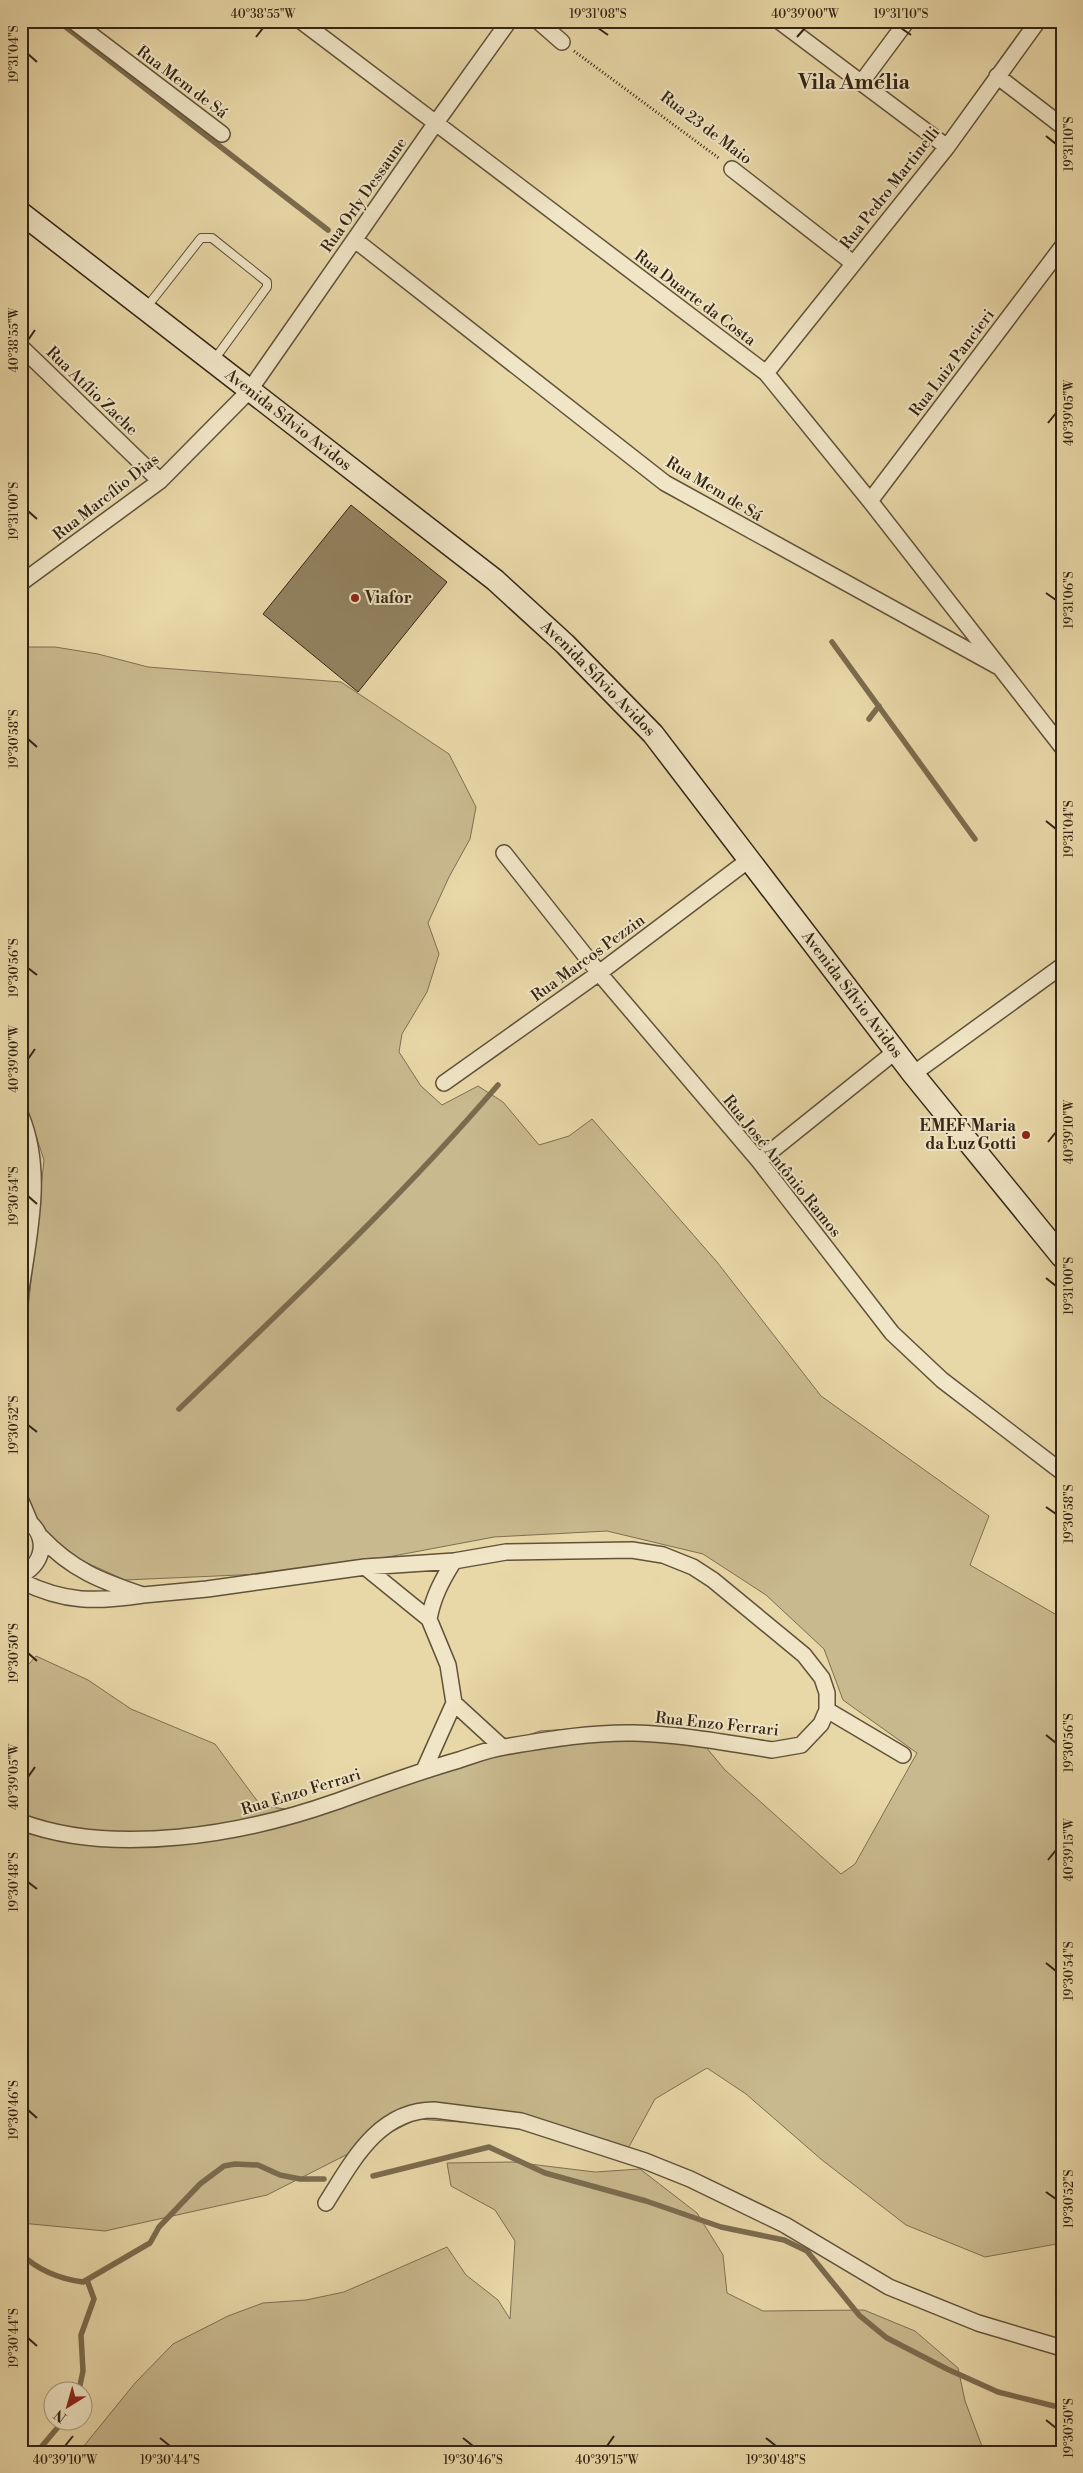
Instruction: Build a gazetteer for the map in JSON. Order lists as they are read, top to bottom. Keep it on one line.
{"streets":{"main road":["Avenida Sílvio Avidos"],"street":["Rua Mem de Sá","Rua 23 de Maio","Rua Pedro Martinelli","Rua Orly Dessaune","Rua Duarte da Costa","Rua Luiz Pancieri","Rua Atílio Zache","Rua Marcílio Dias","Rua Marcos Pezzin","Rua José Antônio Ramos","Rua Enzo Ferrari"]},"crossings":[["Rua Mem de Sá","Rua Orly Dessaune"],["Rua Mem de Sá","Rua Duarte da Costa"],["Rua 23 de Maio","Rua Pedro Martinelli"],["Rua Pedro Martinelli","Rua Duarte da Costa"],["Rua Orly Dessaune","Rua Duarte da Costa"],["Rua Orly Dessaune","Avenida Sílvio Avidos"],["Rua Orly Dessaune","Rua Marcílio Dias"],["Rua Duarte da Costa","Rua Luiz Pancieri"],["Rua Atílio Zache","Rua Marcílio Dias"],["Avenida Sílvio Avidos","Rua Marcílio Dias"],["Avenida Sílvio Avidos","Rua Marcos Pezzin"],["Rua Marcos Pezzin","Rua José Antônio Ramos"]],"districts":["Vila Amélia"],"places":["Viafor","EMEF Maria da Luz Gotti"],"north":"bottom left","coordinates":["40°38'55\"W","19°31'08\"S","40°39'00\"W","19°31'10\"S","19°31'04\"S","40°39'05\"W","19°31'00\"S","19°31'06\"S","19°30'58\"S","19°30'56\"S","40°39'10\"W","19°30'54\"S","19°30'52\"S","19°30'50\"S","40°39'15\"W","19°30'48\"S","19°30'46\"S","19°30'44\"S"]}
